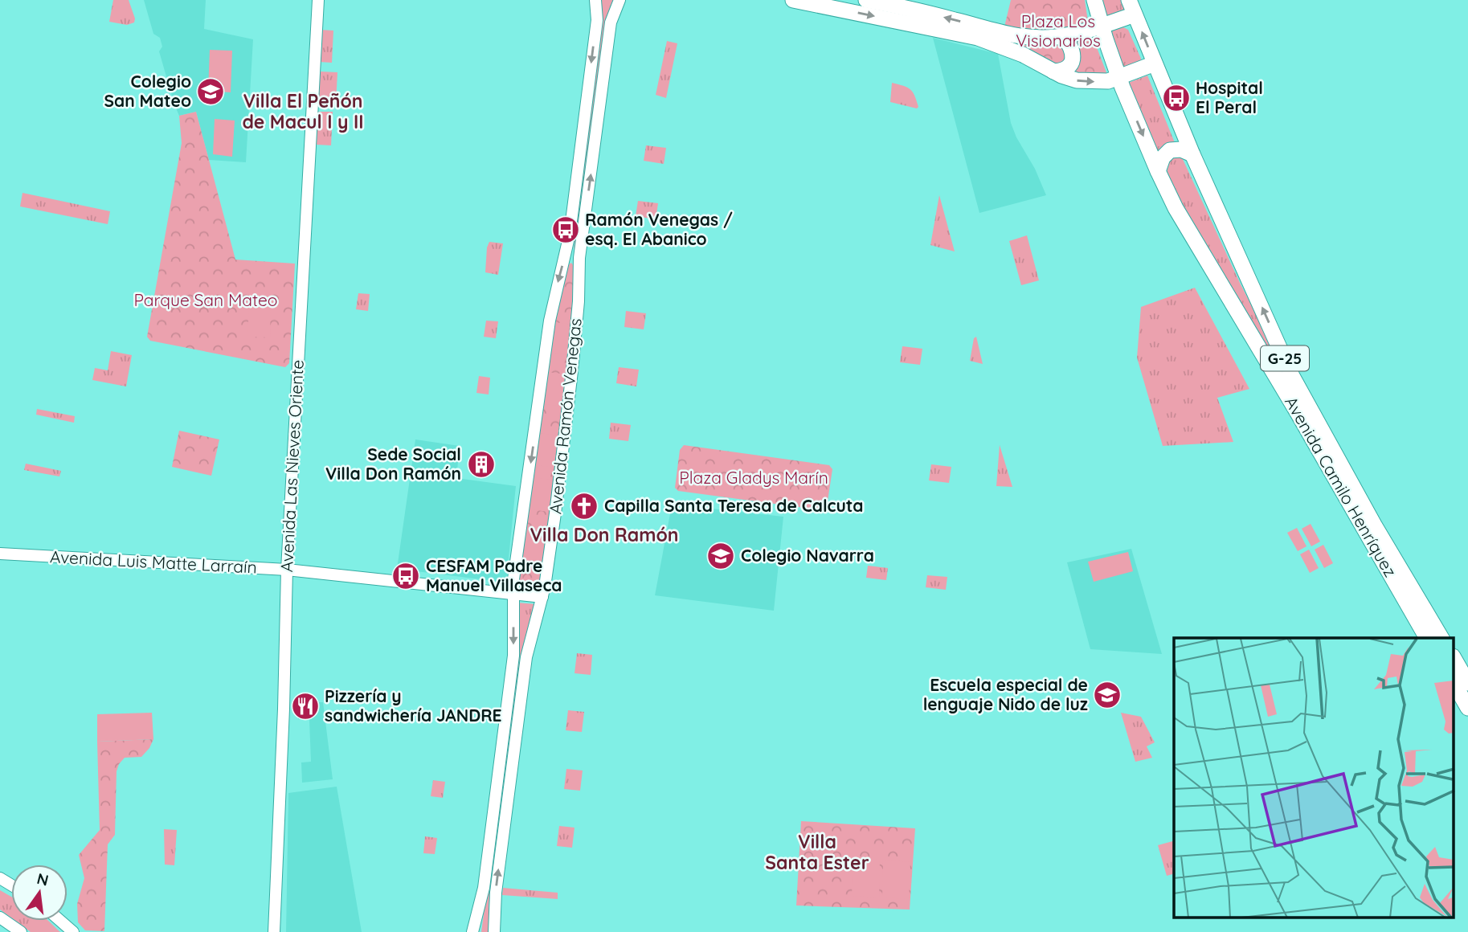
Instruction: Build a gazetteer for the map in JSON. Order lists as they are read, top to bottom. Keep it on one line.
{"streets":{"main road":["G-25","Avenida Camilo Henríquez"],"street":["Avenida Ramón Venegas","Avenida Las Nieves Oriente","Avenida Luis Matte Larraín"]},"crossings":[["Avenida Ramón Venegas","Avenida Luis Matte Larraín"],["Avenida Las Nieves Oriente","Avenida Luis Matte Larraín"]],"districts":["Villa El Peñón de Macul I y II","Villa Don Ramón","Villa Santa Ester"],"parks":["Plaza Los Visionarios","Parque San Mateo","Plaza Gladys Marín"],"places":{"school or university":["Colegio San Mateo","Colegio Navarra","Escuela especial de lenguaje Nido de luz"],"bus stop":["Hospital El Peral","Ramón Venegas / esq. El Abanico","CESFAM Padre Manuel Villaseca"],"building":["Sede Social Villa Don Ramón"],"church":["Capilla Santa Teresa de Calcuta"],"restaurant":["Pizzería y sandwichería JANDRE"]},"north":"top"}
